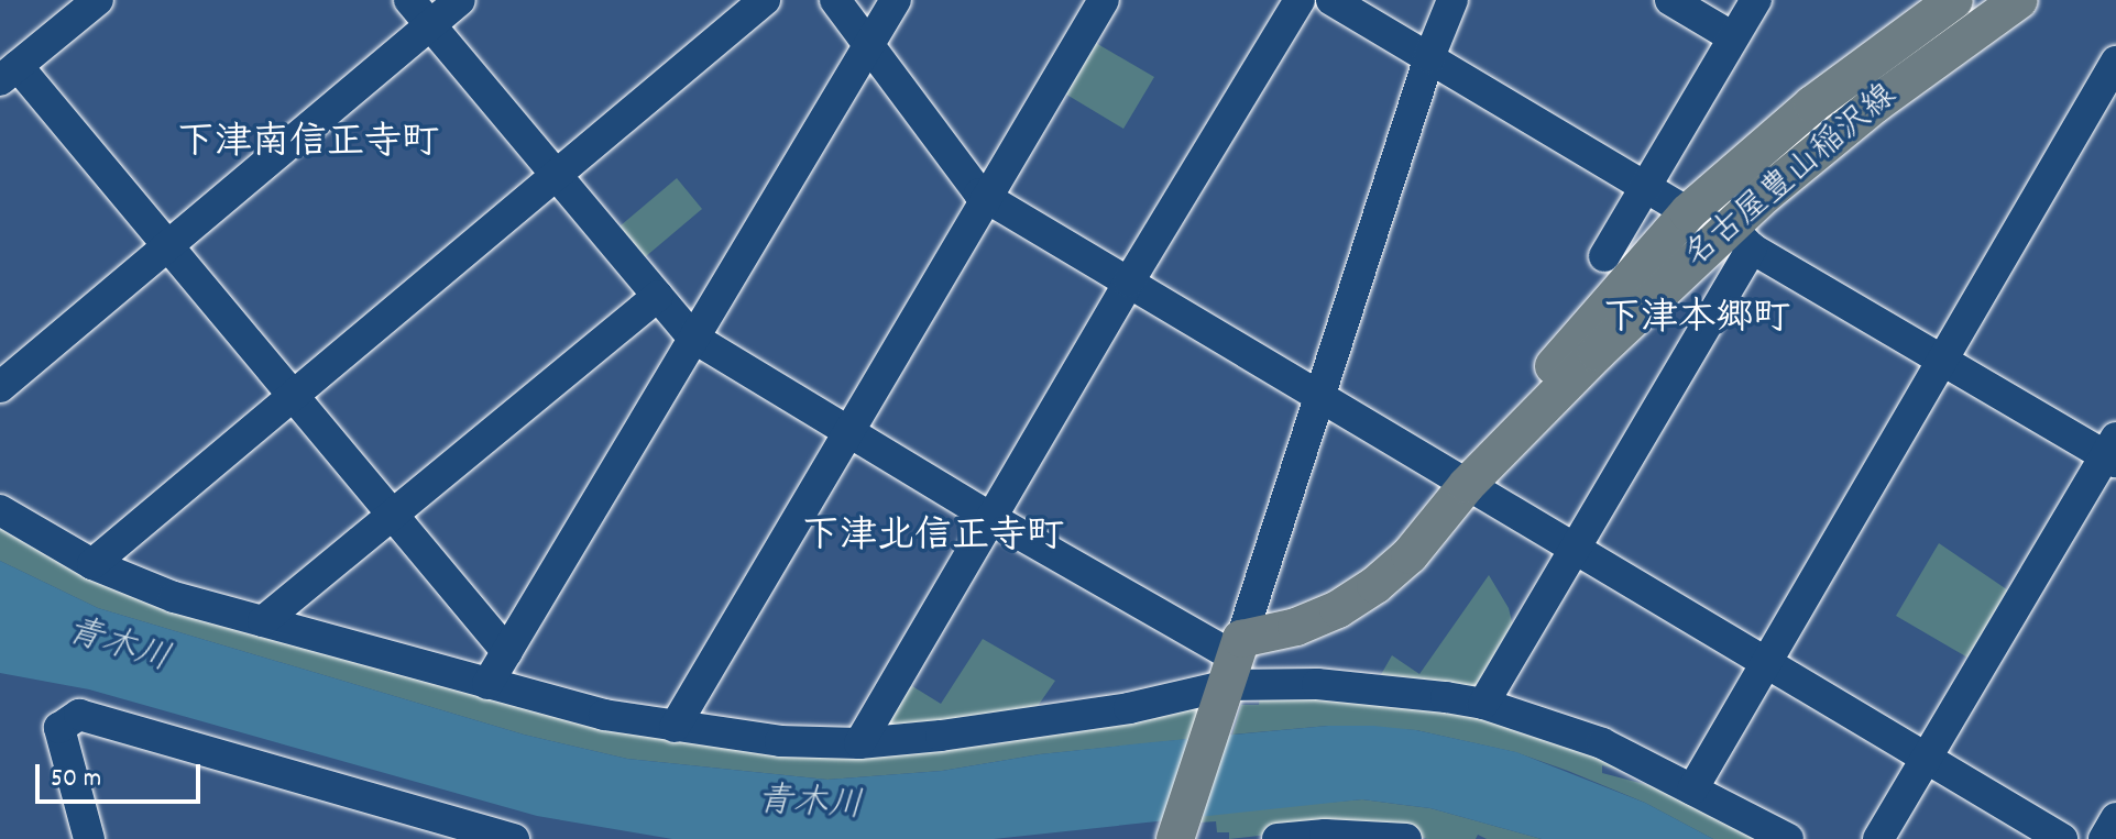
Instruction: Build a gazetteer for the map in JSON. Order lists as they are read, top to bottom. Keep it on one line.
{"streets":{"main road":["名古屋豊山稲沢線"]},"districts":["下津南信正寺町","下津本郷町","下津北信正寺町"],"water":["青木川"],"scale_bar":"50 m"}
